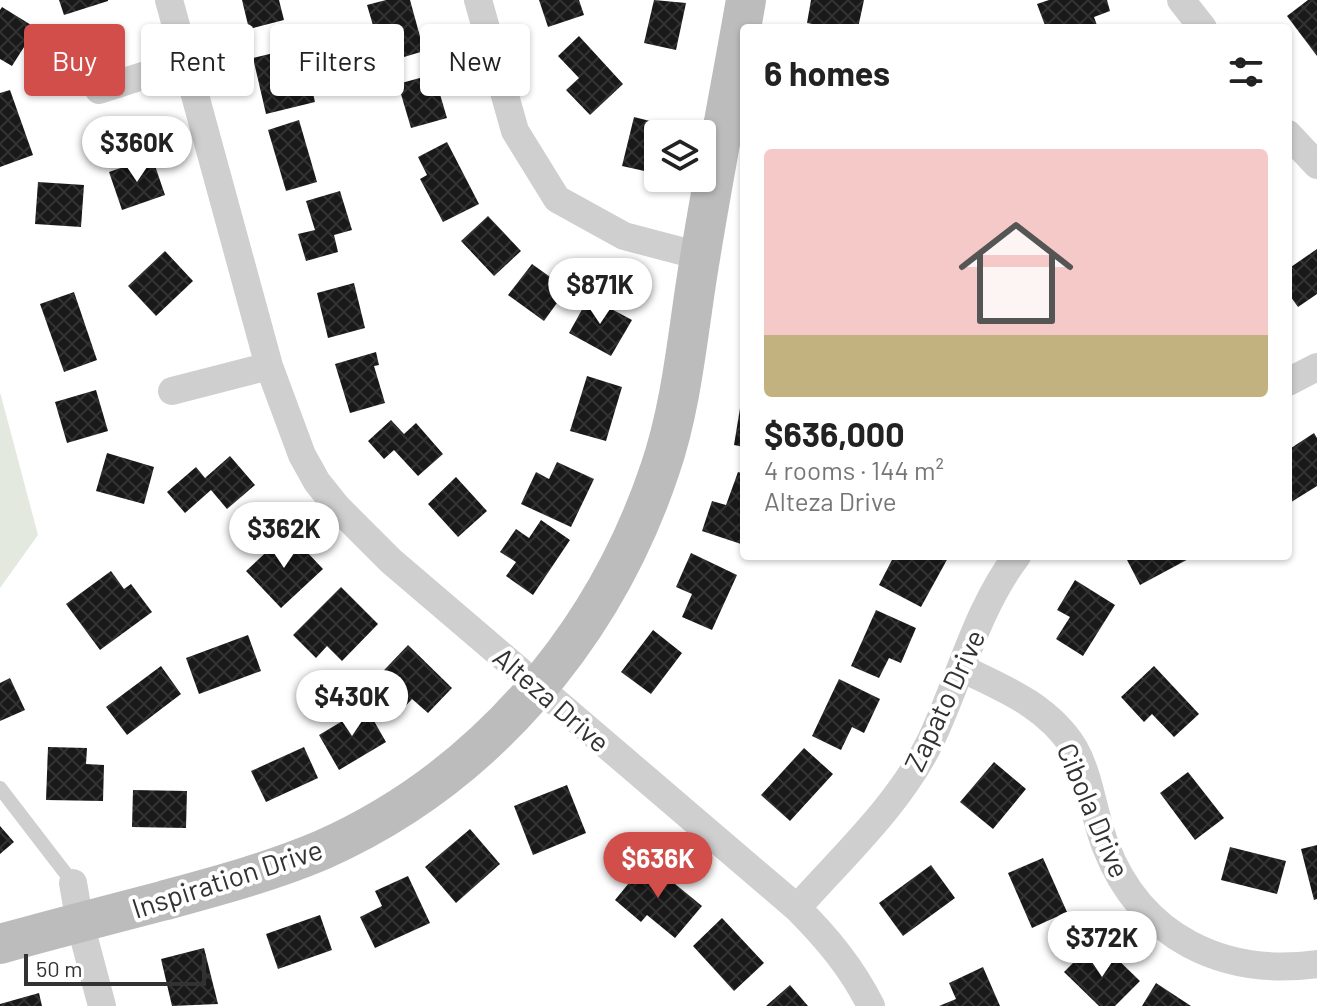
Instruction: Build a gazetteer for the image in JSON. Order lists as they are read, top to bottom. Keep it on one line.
{"streets":{"street":["Alteza Drive","Zapato Drive","Cibola Drive","Inspiration Drive"]},"crossings":[["Alteza Drive","Zapato Drive"],["Alteza Drive","Inspiration Drive"],["Zapato Drive","Cibola Drive"]],"scale_bar":"50 m","page":{"chip":["Buy","Rent","Filters","New"],"heading":"6 homes","price":["$360K","$871K","$362K","$430K","$636K","$372K"],"list":[{"name":"$636,000","note":"4 rooms · 144 m² · Alteza Drive"}],"scale":"50 m"}}
